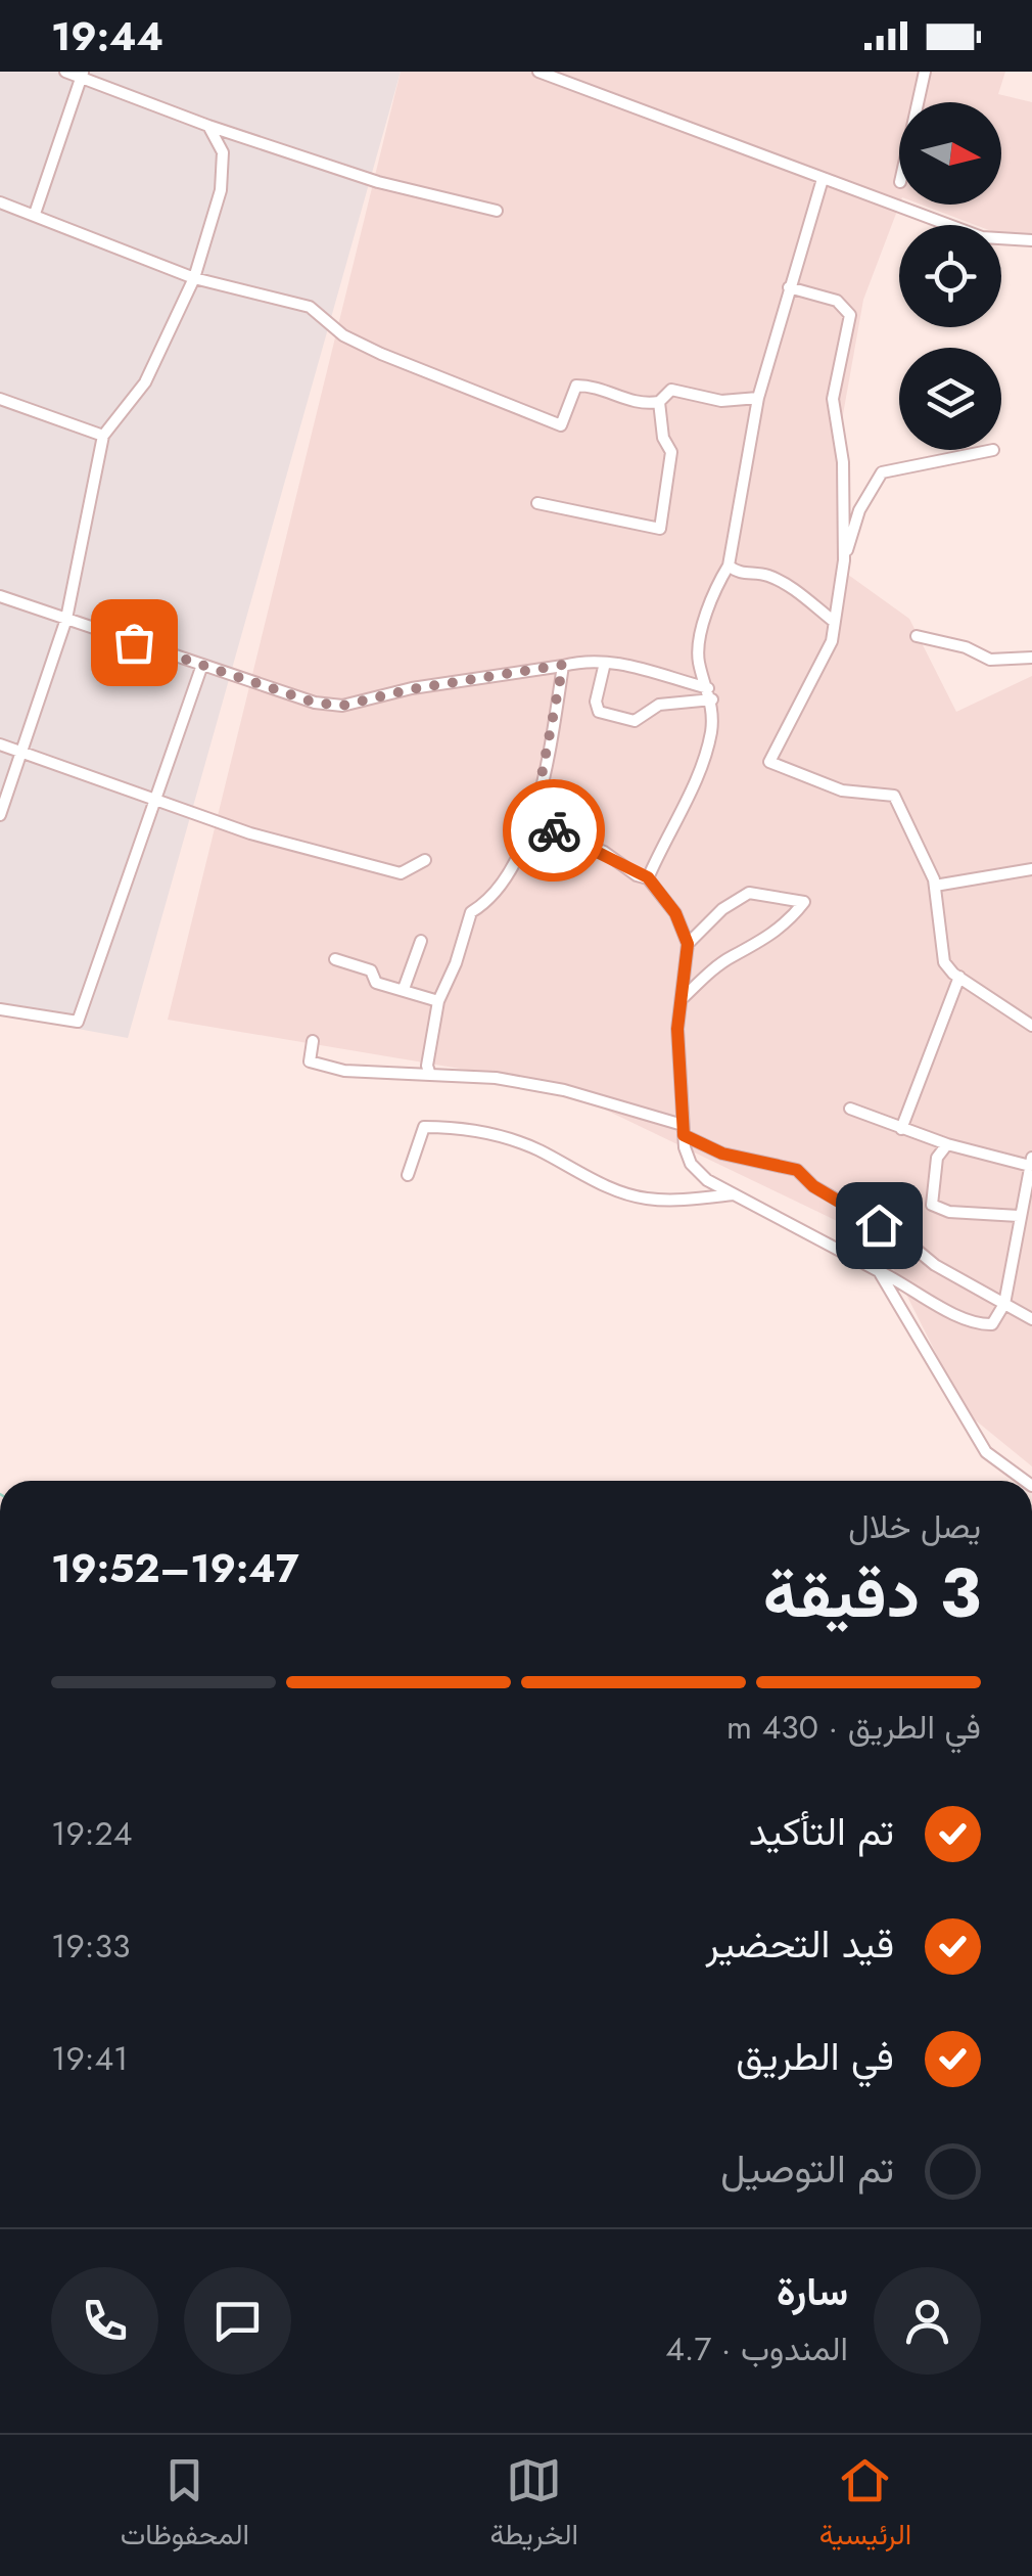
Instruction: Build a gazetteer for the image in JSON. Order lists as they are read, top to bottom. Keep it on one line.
{"north":"right","page":{"status":"19:44","heading":["3 دقيقة","يصل خلال","19:47–19:52"],"panel":["سارة","المندوب · 4.7"],"bar":"في الطريق · 430 m","list":[["تم التأكيد","19:24"],["قيد التحضير","19:33"],["في الطريق","19:41"],"تم التوصيل"],"tabs":["الرئيسية","الخريطة","المحفوظات"]}}
